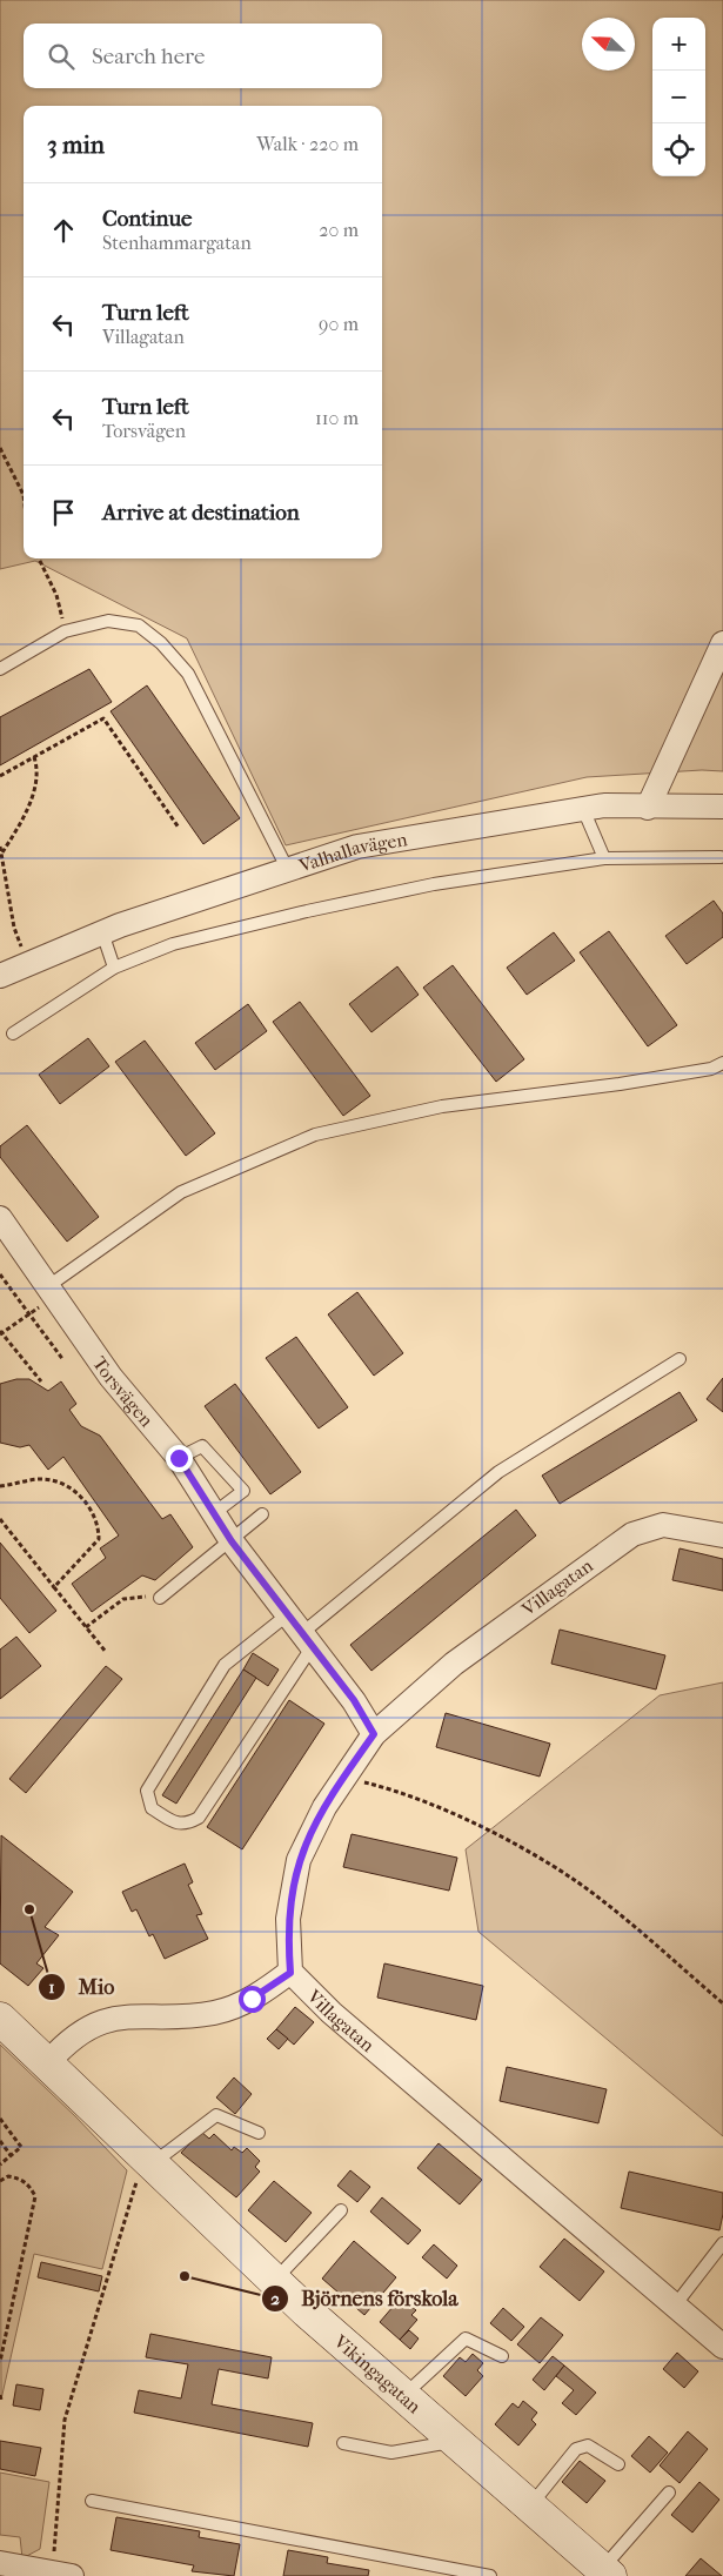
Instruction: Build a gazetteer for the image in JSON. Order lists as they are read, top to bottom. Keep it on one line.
{"streets":{"street":["Valhallavägen","Torsvägen","Villagatan","Vikingagatan"]},"crossings":[["Torsvägen","Villagatan"]],"places":["Mio","Björnens förskola"],"north":"top left","page":{"map_buttons":["+","−"],"search":"Search here","heading":["3 min","Walk · 220 m"],"list":[["Continue","Stenhammargatan","20 m"],["Turn left","Villagatan","90 m"],["Turn left","Torsvägen","110 m"],"Arrive at destination"]}}
